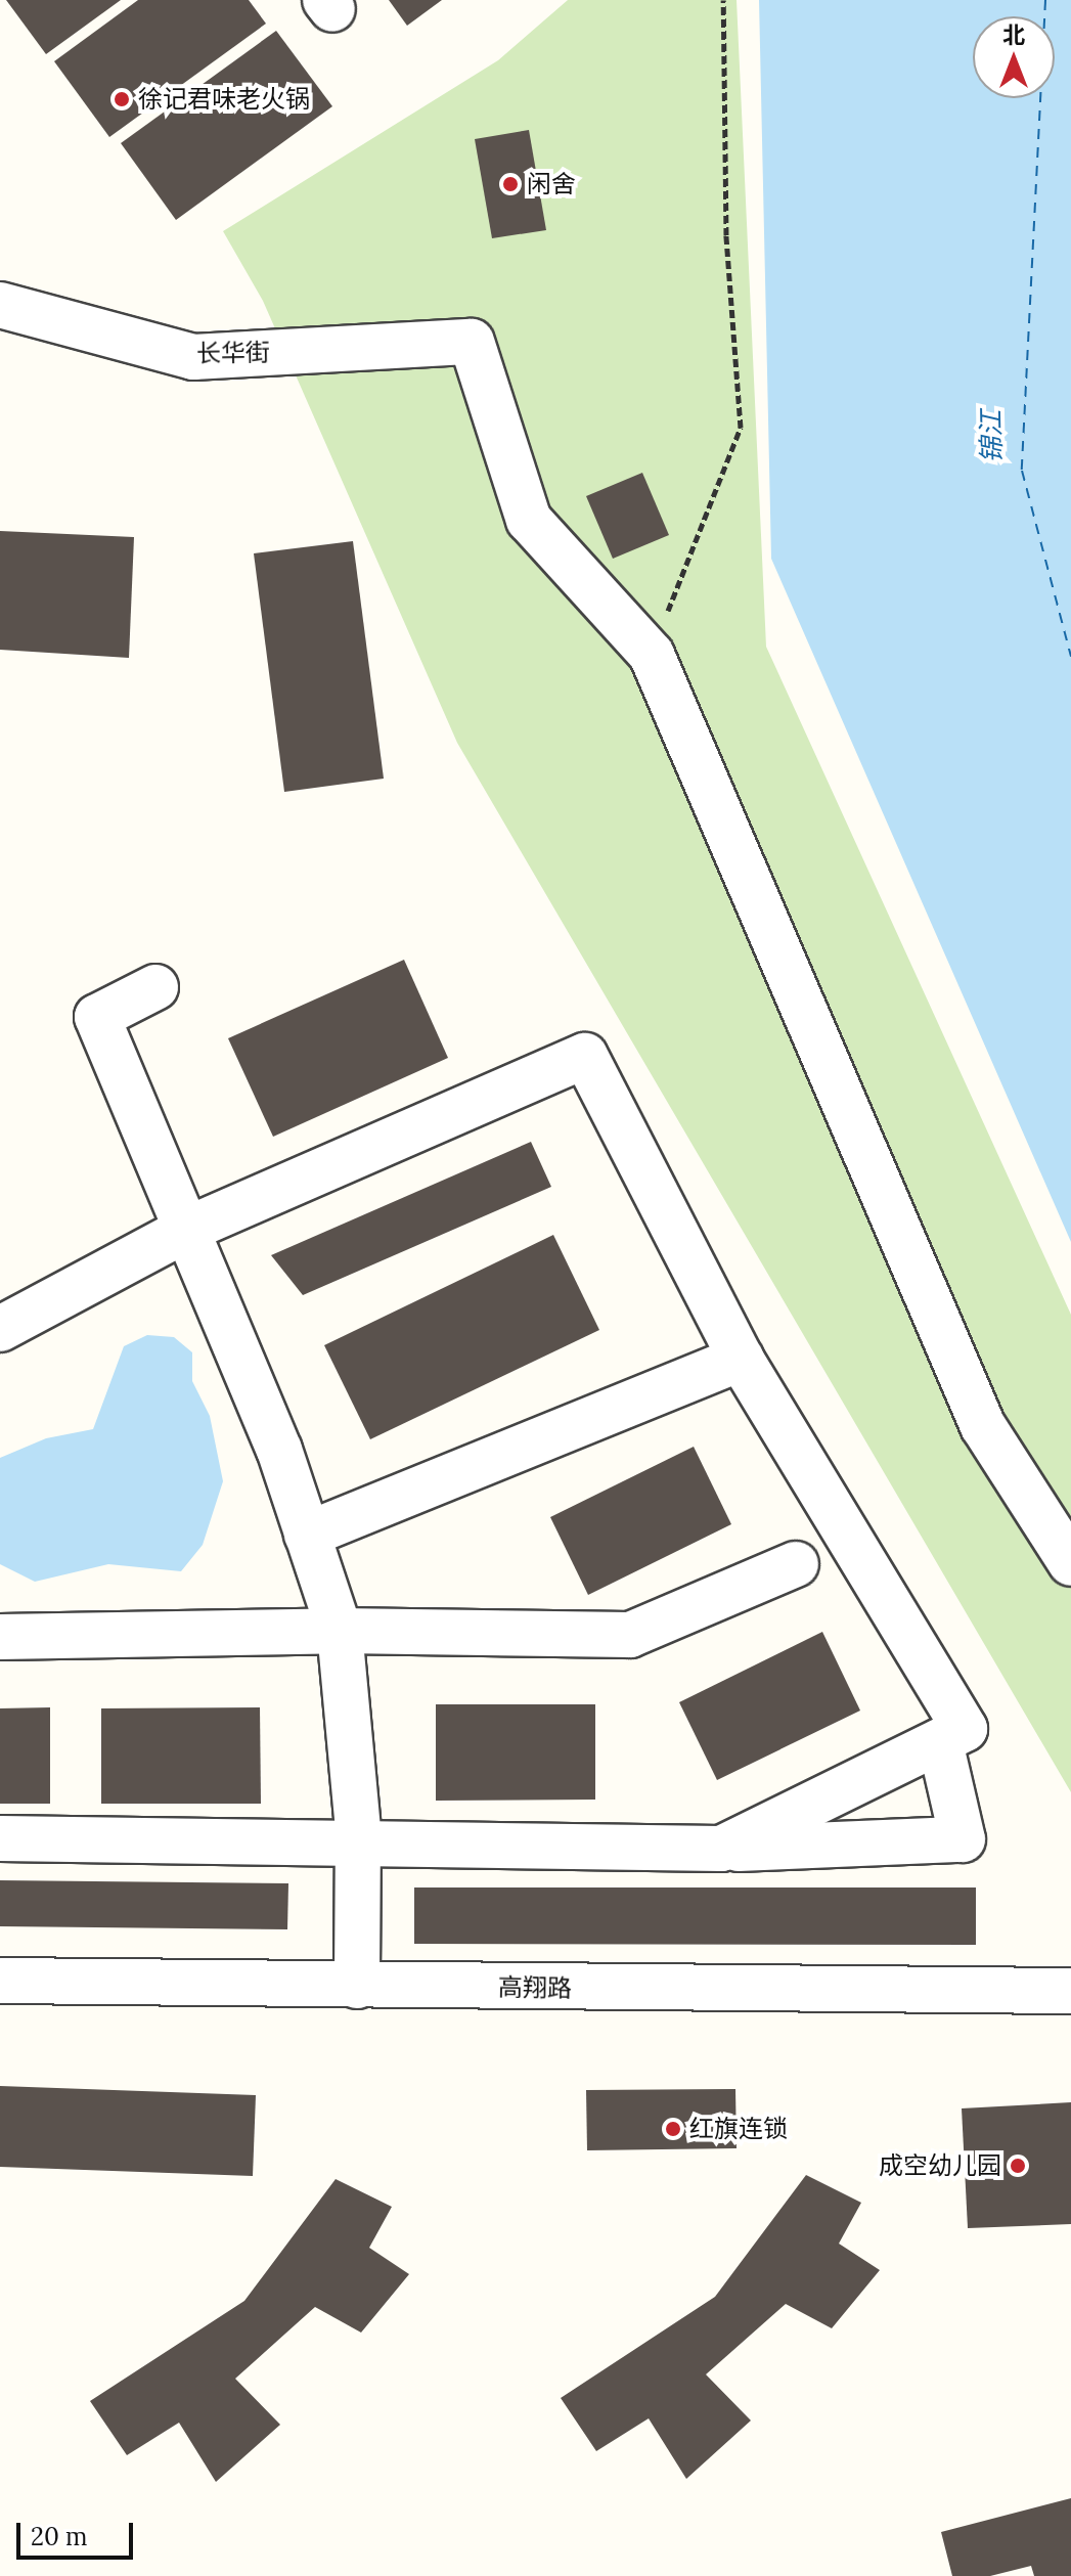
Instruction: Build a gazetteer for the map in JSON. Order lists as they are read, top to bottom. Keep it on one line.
{"streets":{"street":["长华街","高翔路"]},"water":["锦江"],"places":["徐记君味老火锅","闲舍","红旗连锁","成空幼儿园"],"scale_bar":"20 m","north":"top"}
